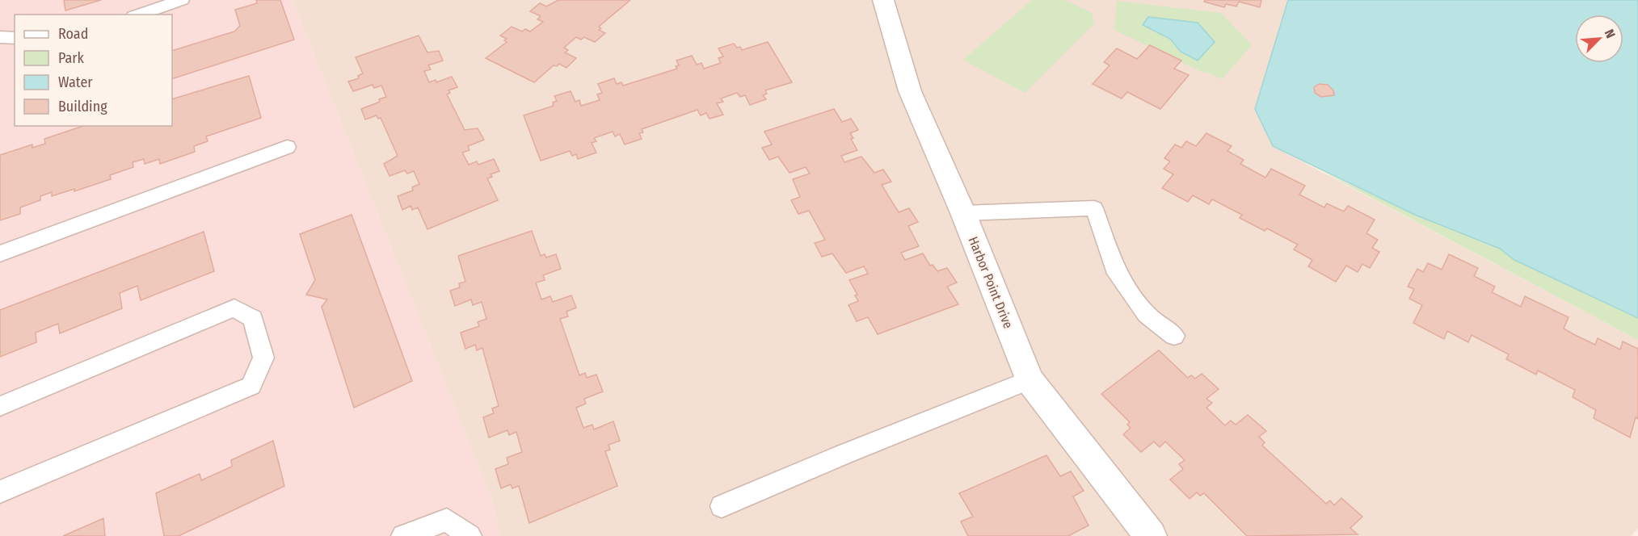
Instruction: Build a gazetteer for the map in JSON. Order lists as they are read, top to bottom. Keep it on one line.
{"streets":{"street":["Harbor Point Drive"]},"legend":["Road","Park","Water","Building"],"north":"top right"}
